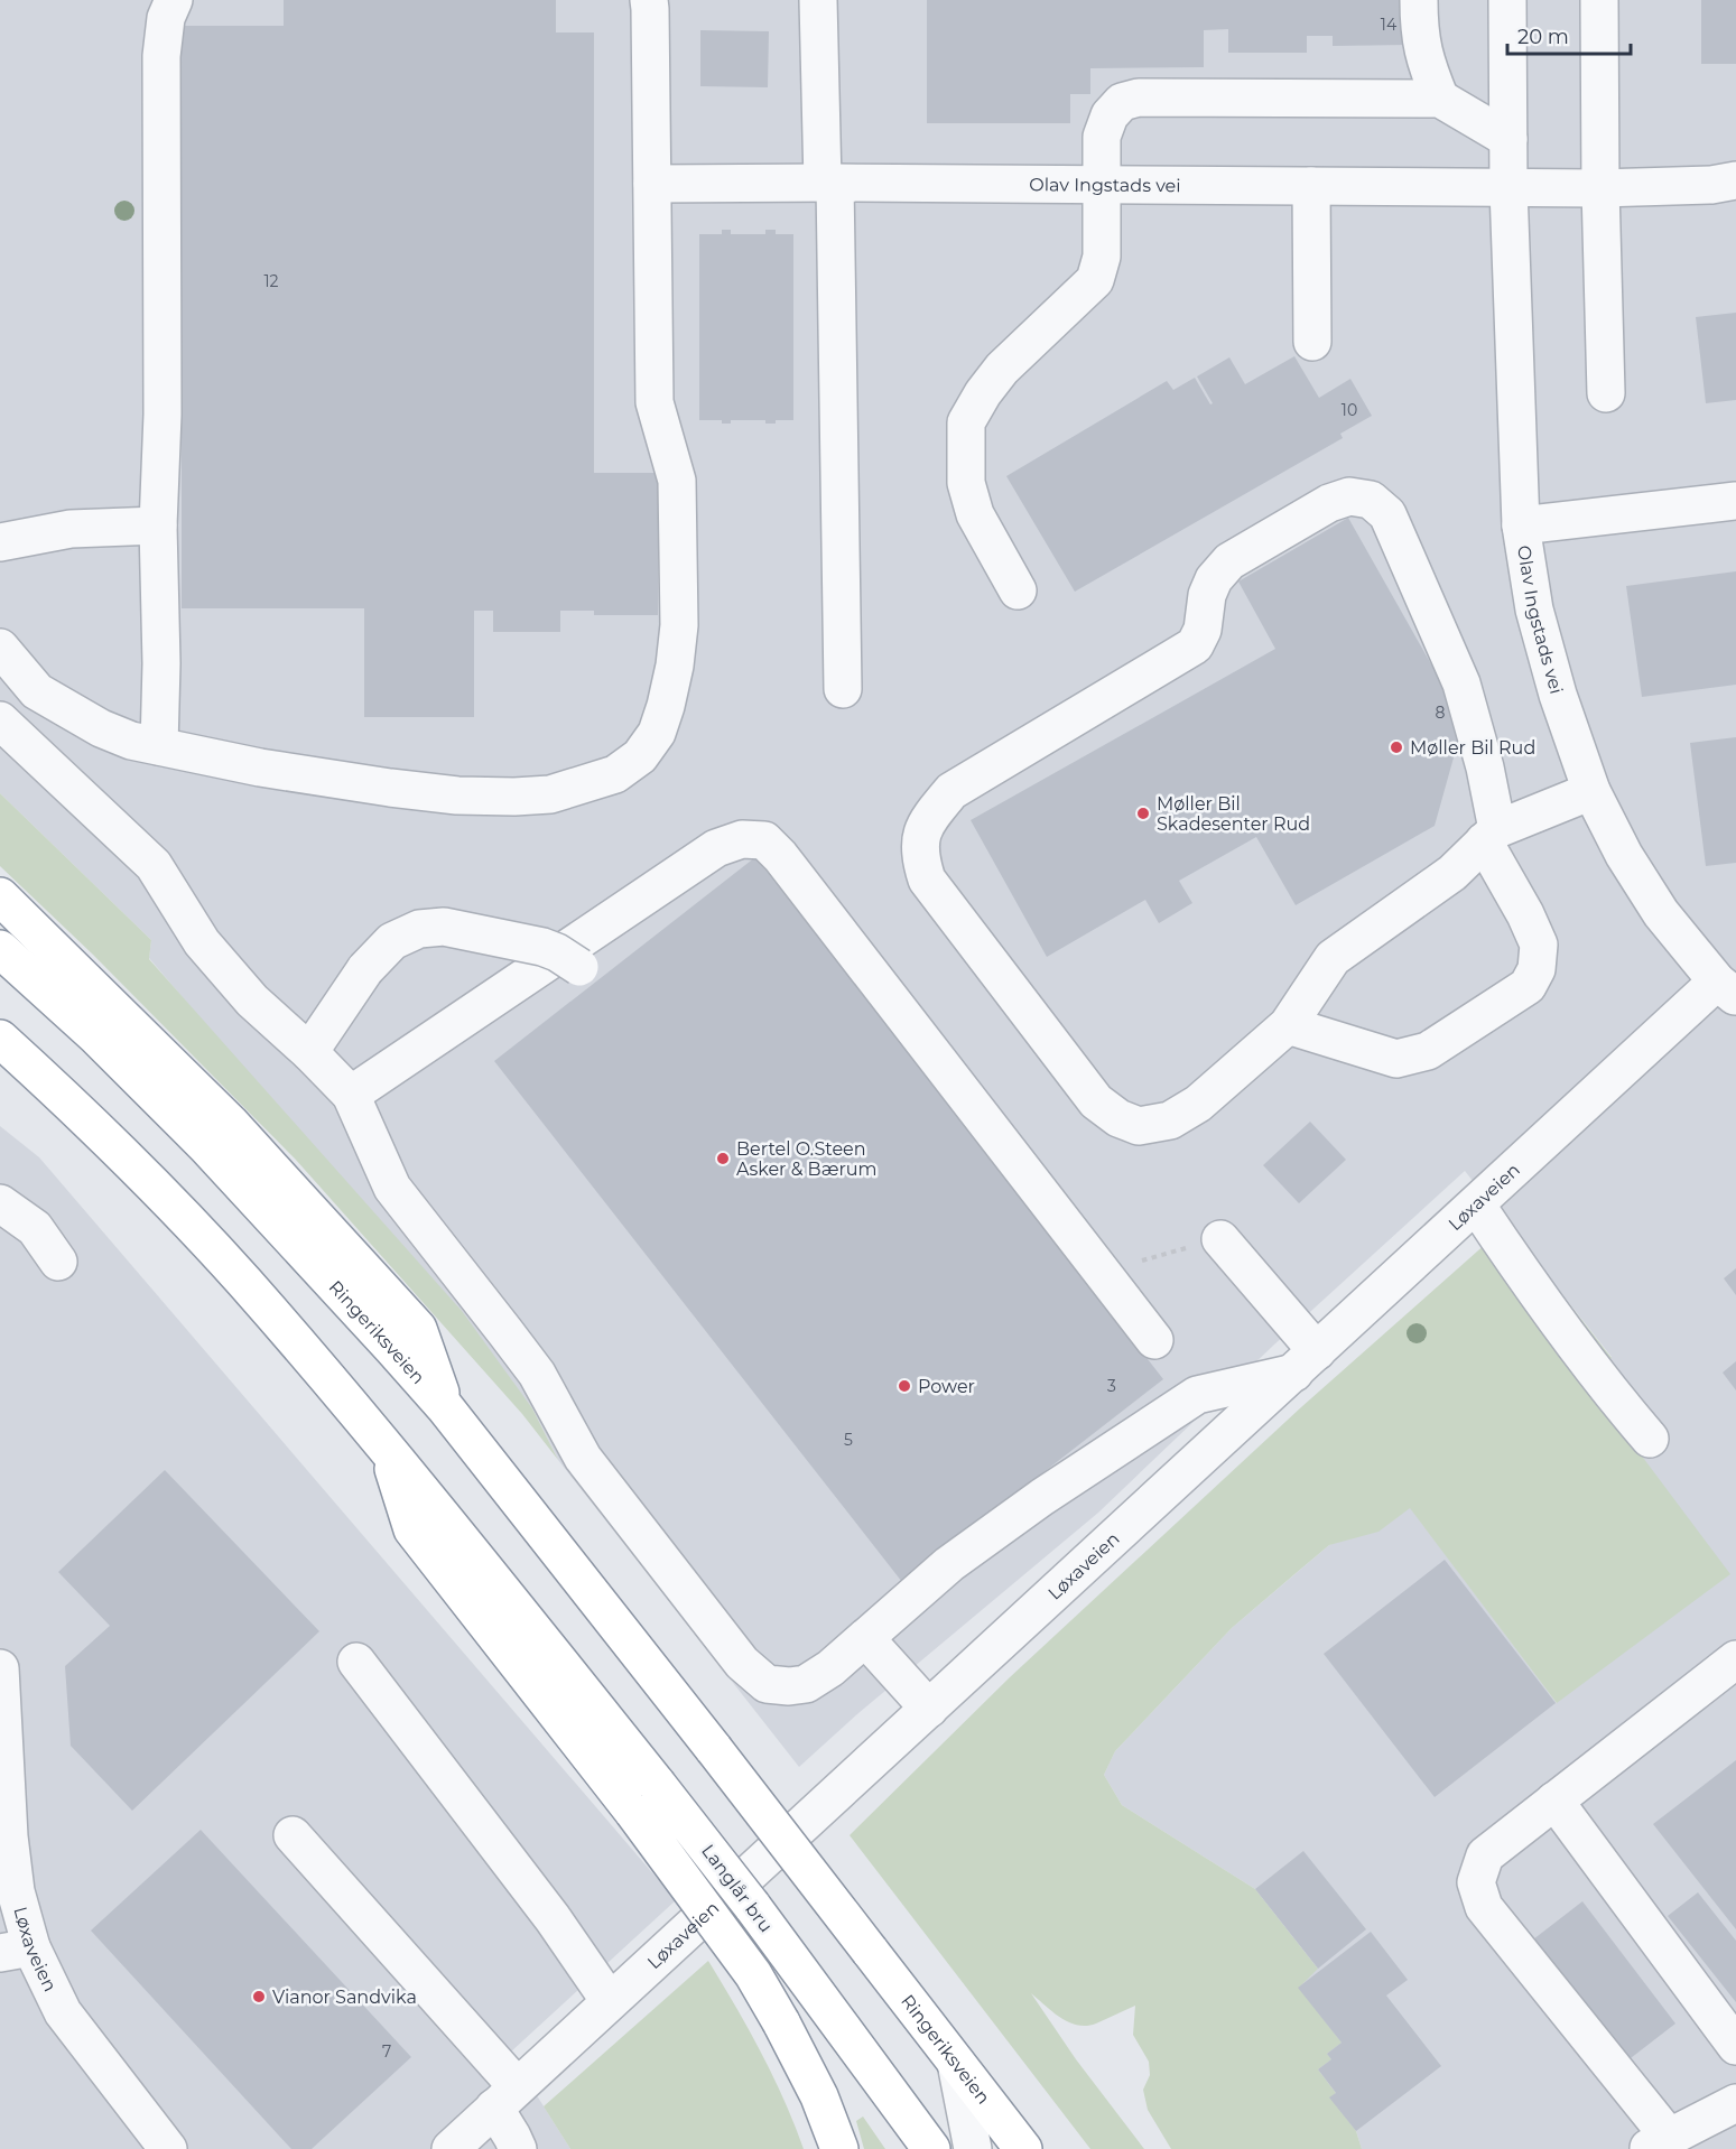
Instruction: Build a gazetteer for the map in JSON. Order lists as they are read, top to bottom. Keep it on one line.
{"streets":{"highway":["Ringeriksveien","Langlår bru"],"street":["Olav Ingstads vei","Løxaveien"]},"crossings":[["Olav Ingstads vei","Løxaveien"]],"places":["Møller Bil Rud","Møller Bil Skadesenter Rud","Bertel O.Steen Asker & Bærum","Power","Vianor Sandvika"],"house_numbers":["14","12","10","8","3","5","7"],"scale_bar":"20 m"}
